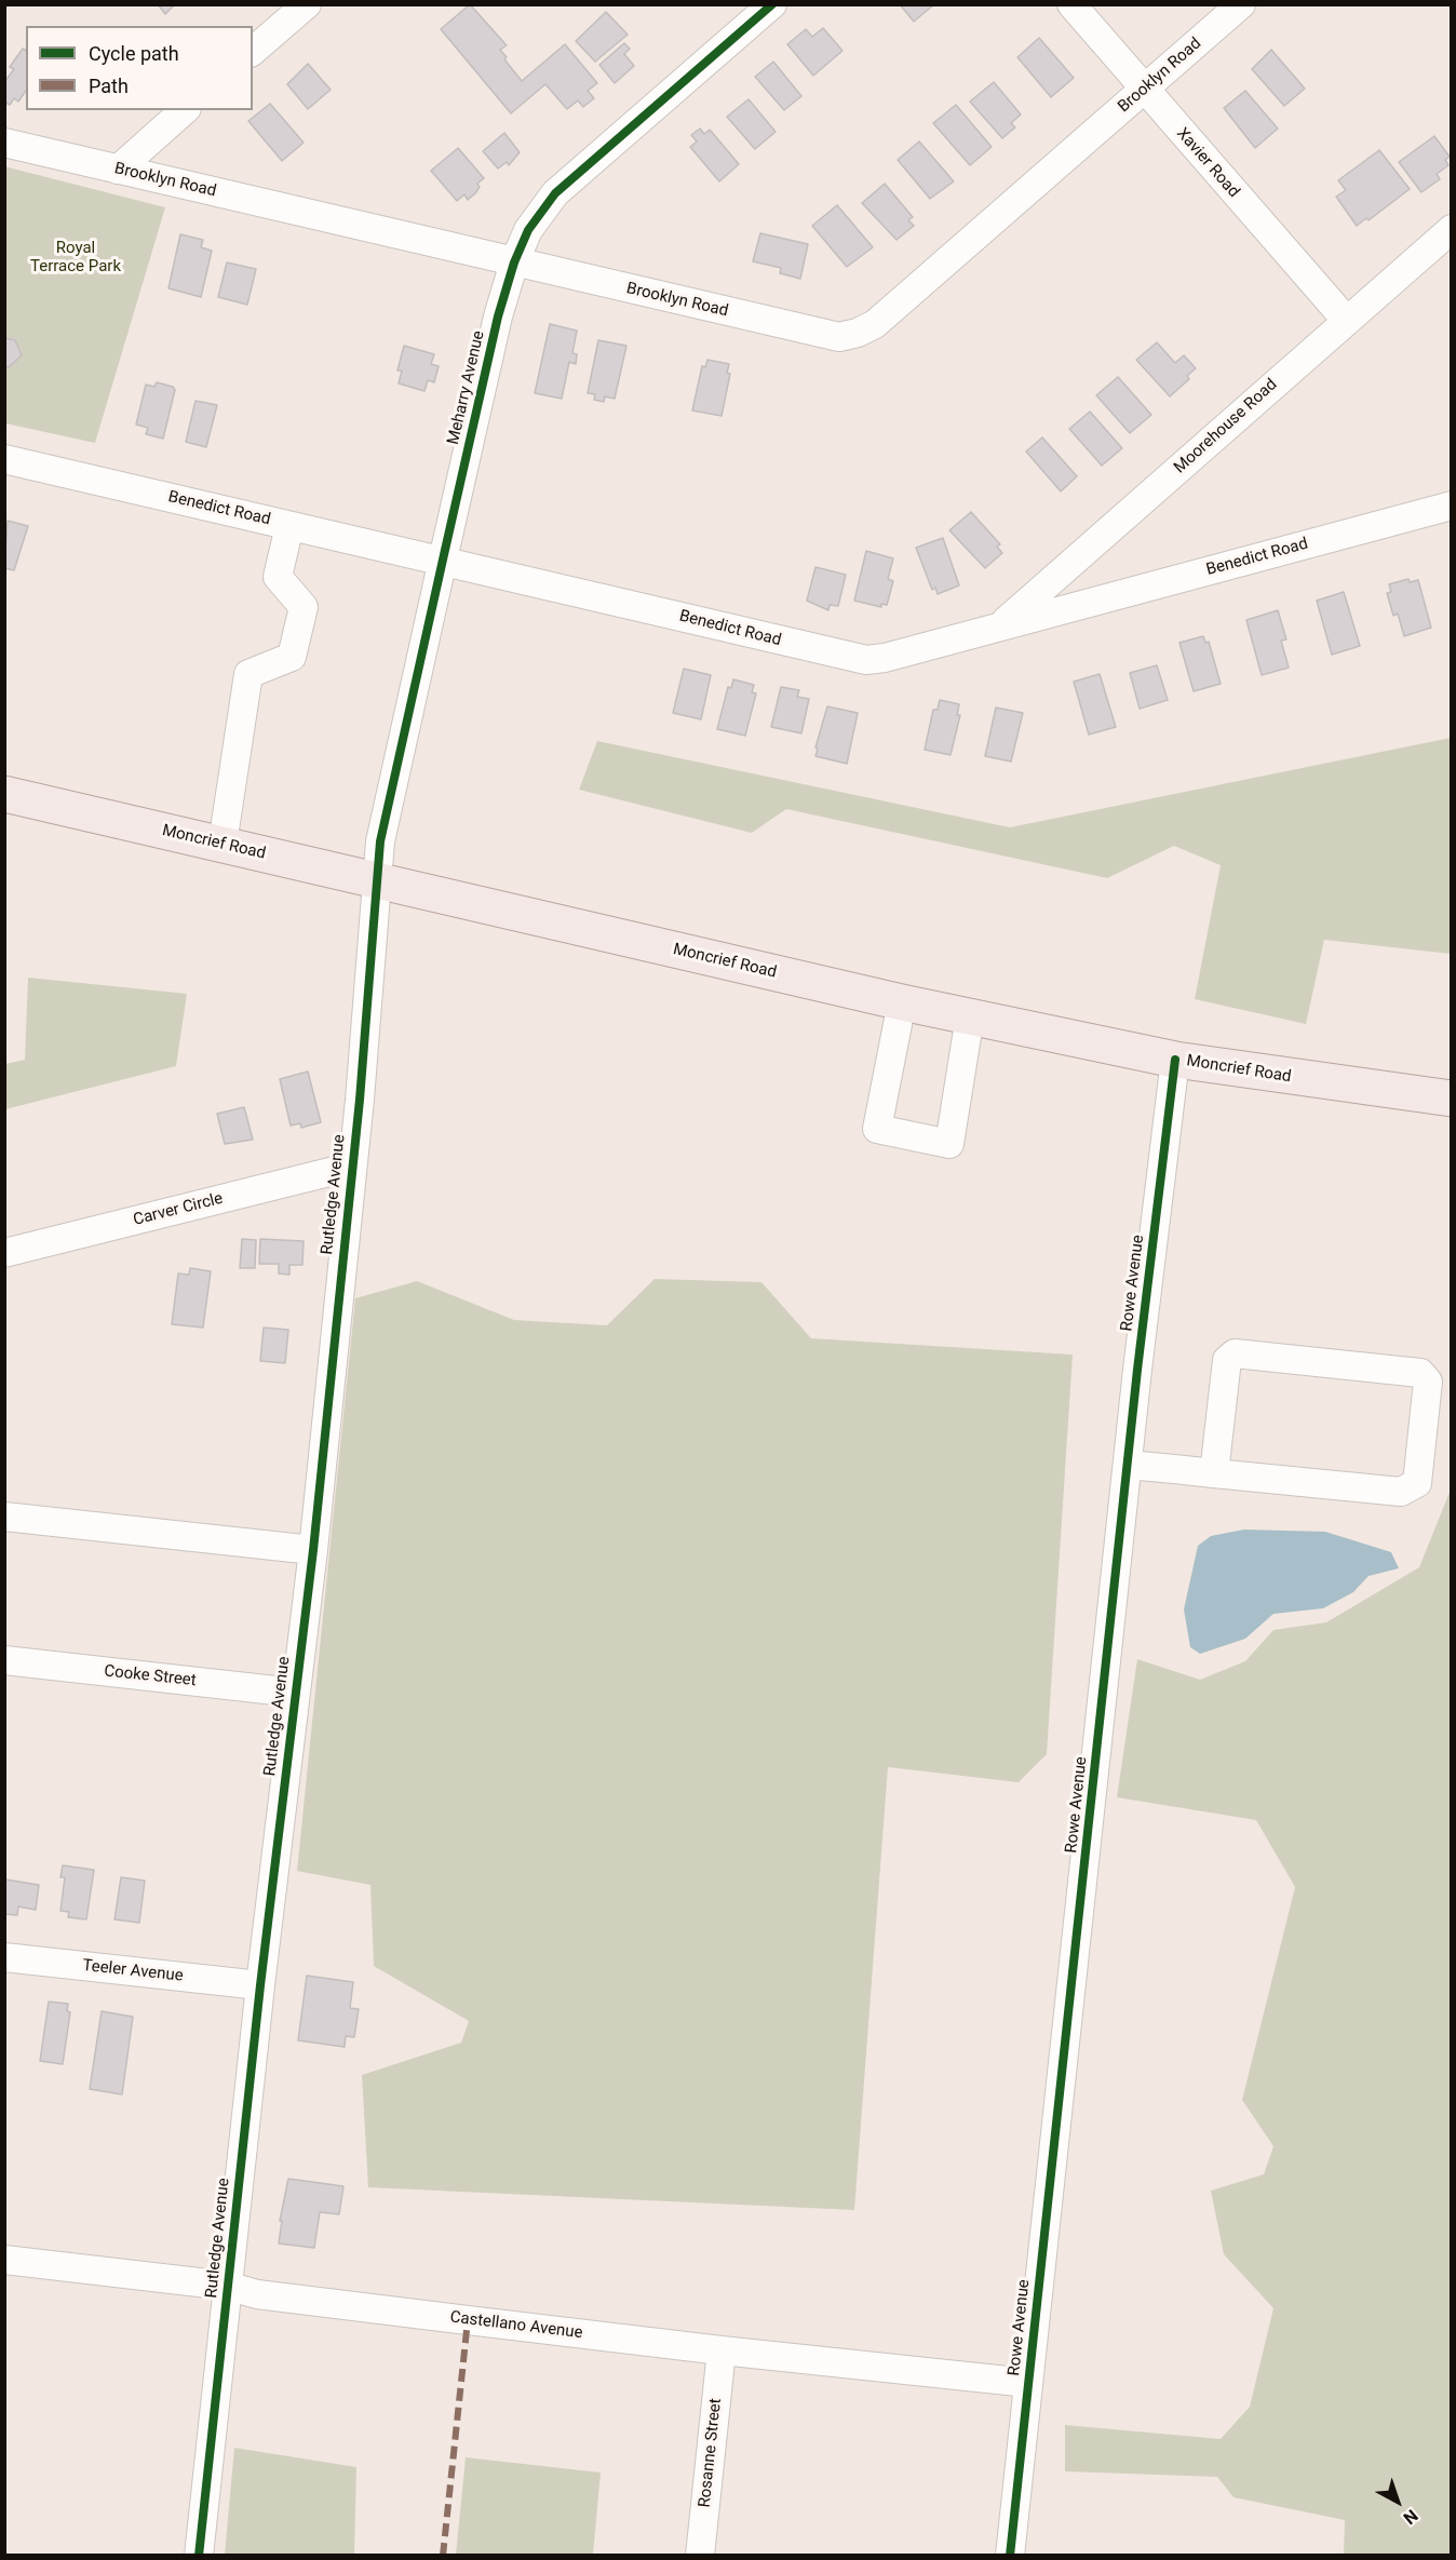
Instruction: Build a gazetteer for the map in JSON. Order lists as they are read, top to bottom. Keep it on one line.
{"streets":{"main road":["Moncrief Road"],"street":["Brooklyn Road","Xavier Road","Meharry Avenue","Moorehouse Road","Benedict Road","Rutledge Avenue","Carver Circle","Rowe Avenue","Cooke Street","Teeler Avenue","Castellano Avenue","Rosanne Street"]},"crossings":[["Brooklyn Road","Xavier Road"],["Brooklyn Road","Meharry Avenue"],["Xavier Road","Moorehouse Road"],["Meharry Avenue","Benedict Road"],["Meharry Avenue","Moncrief Road"],["Meharry Avenue","Rutledge Avenue"],["Moorehouse Road","Benedict Road"],["Moncrief Road","Rutledge Avenue"],["Moncrief Road","Rowe Avenue"],["Rutledge Avenue","Carver Circle"],["Rutledge Avenue","Cooke Street"],["Rutledge Avenue","Teeler Avenue"],["Rutledge Avenue","Castellano Avenue"],["Rowe Avenue","Castellano Avenue"],["Castellano Avenue","Rosanne Street"]],"parks":["Royal Terrace Park"],"legend":["Cycle path","Path"],"north":"bottom right"}
